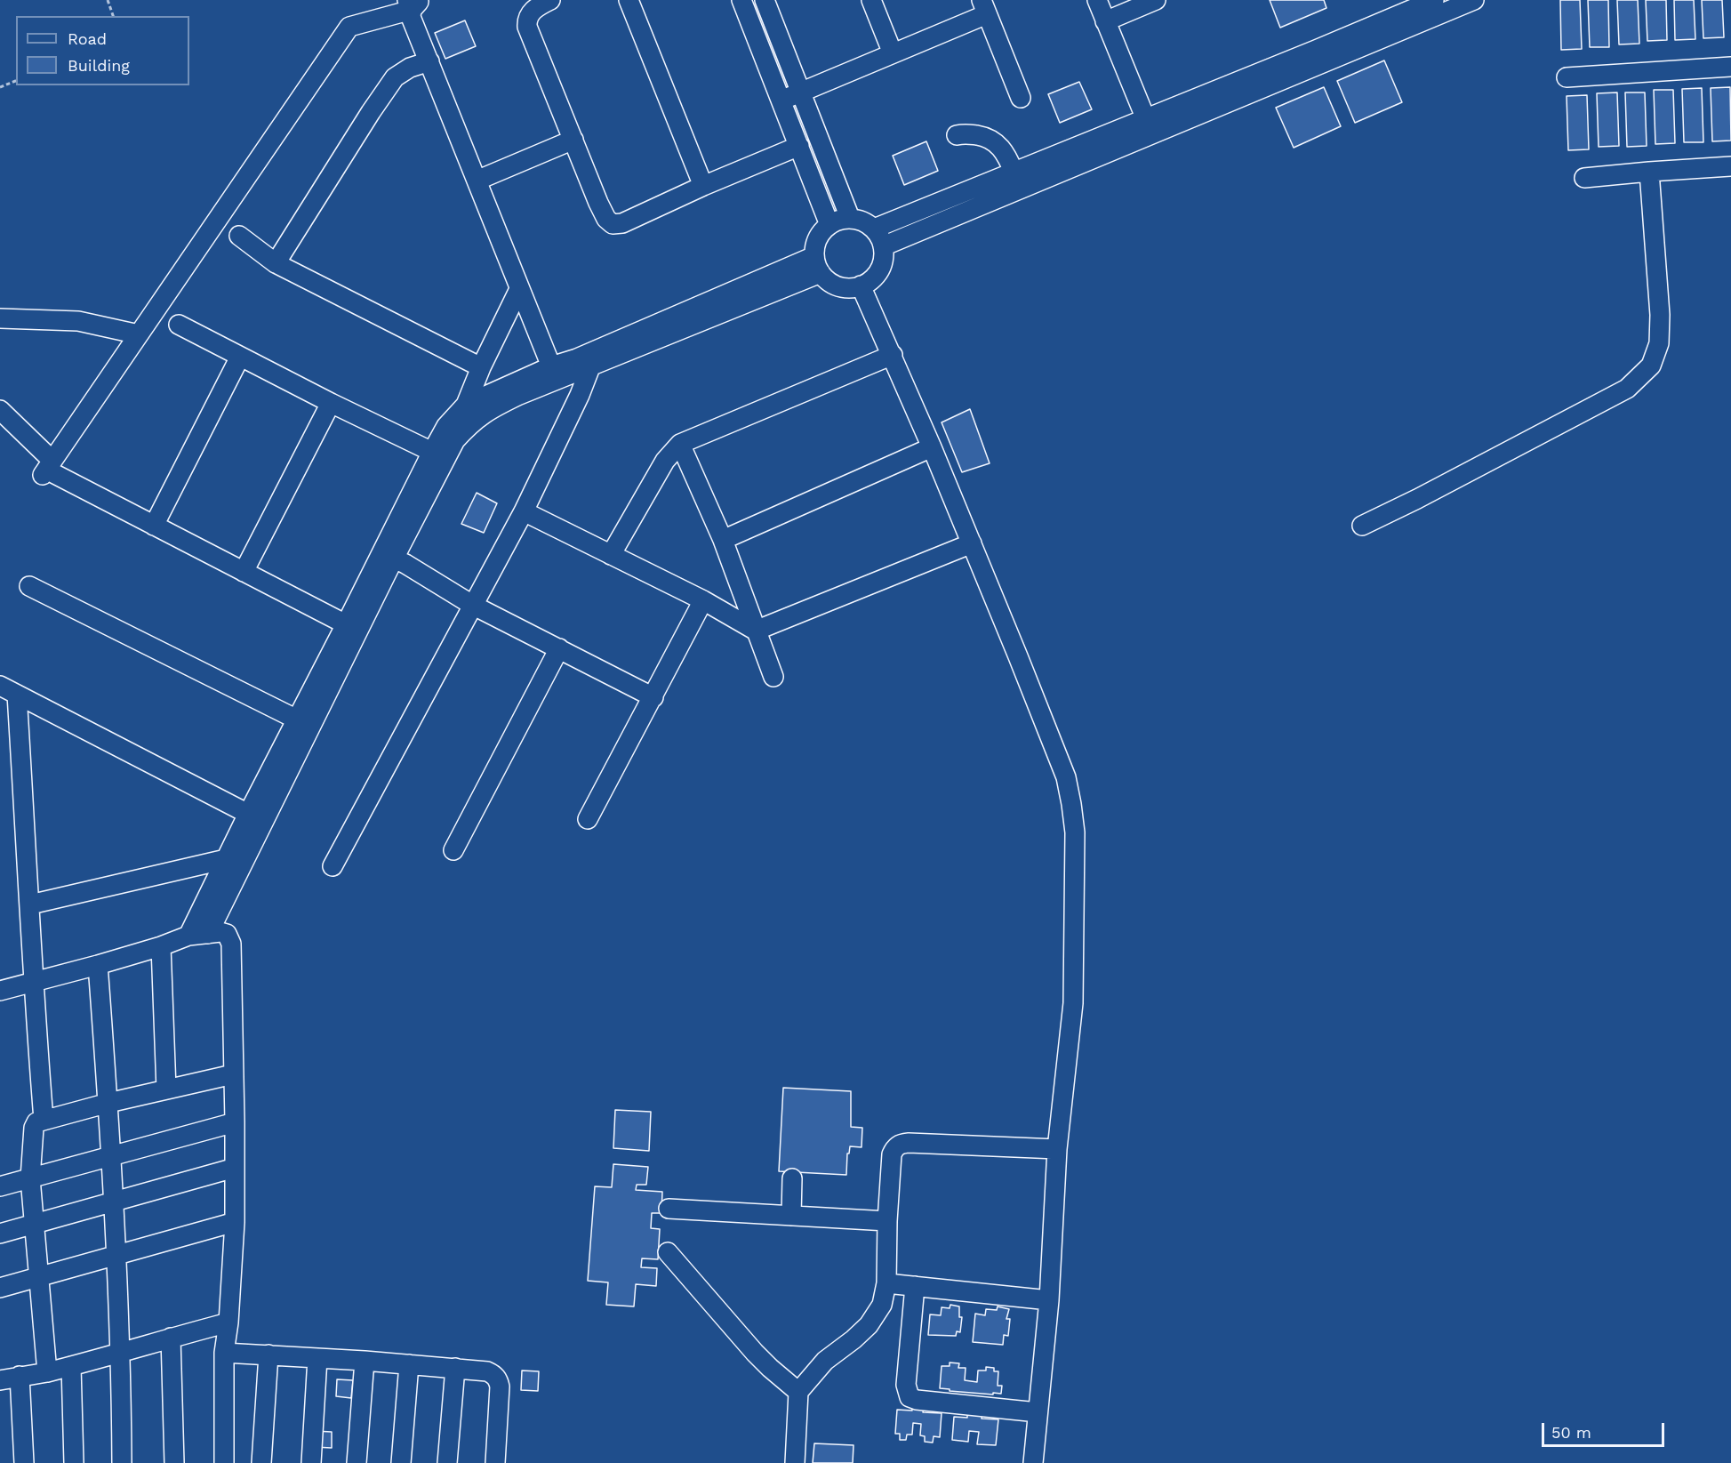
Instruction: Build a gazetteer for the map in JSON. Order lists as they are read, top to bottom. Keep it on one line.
{"legend":["Road","Building"],"scale_bar":"50 m"}
